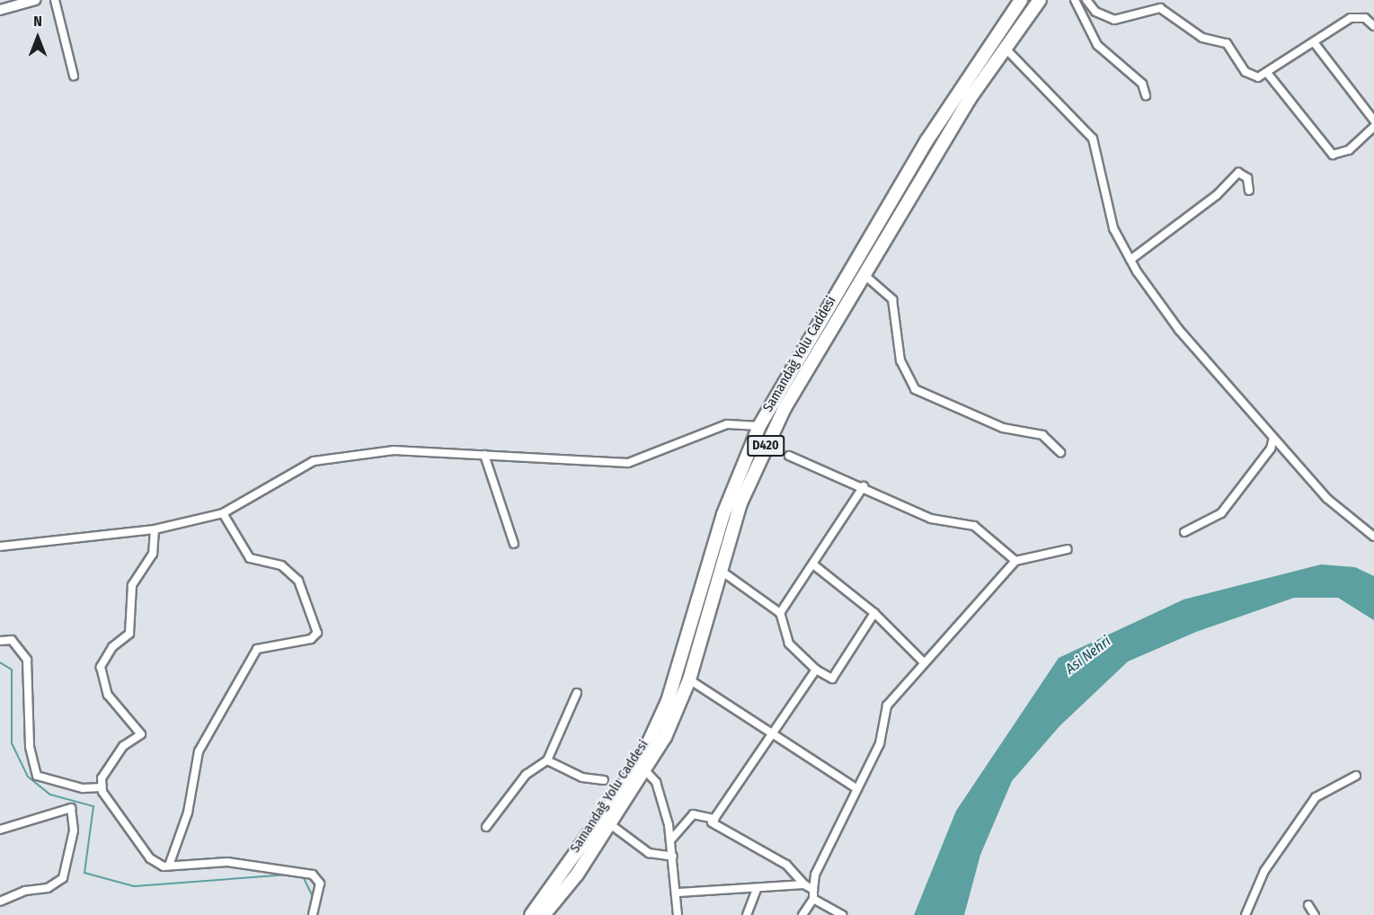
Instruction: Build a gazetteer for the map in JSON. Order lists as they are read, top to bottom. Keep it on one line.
{"streets":{"highway":["Samandağ Yolu Caddesi","D420"]},"water":["Asi Nehri"],"north":"top"}
